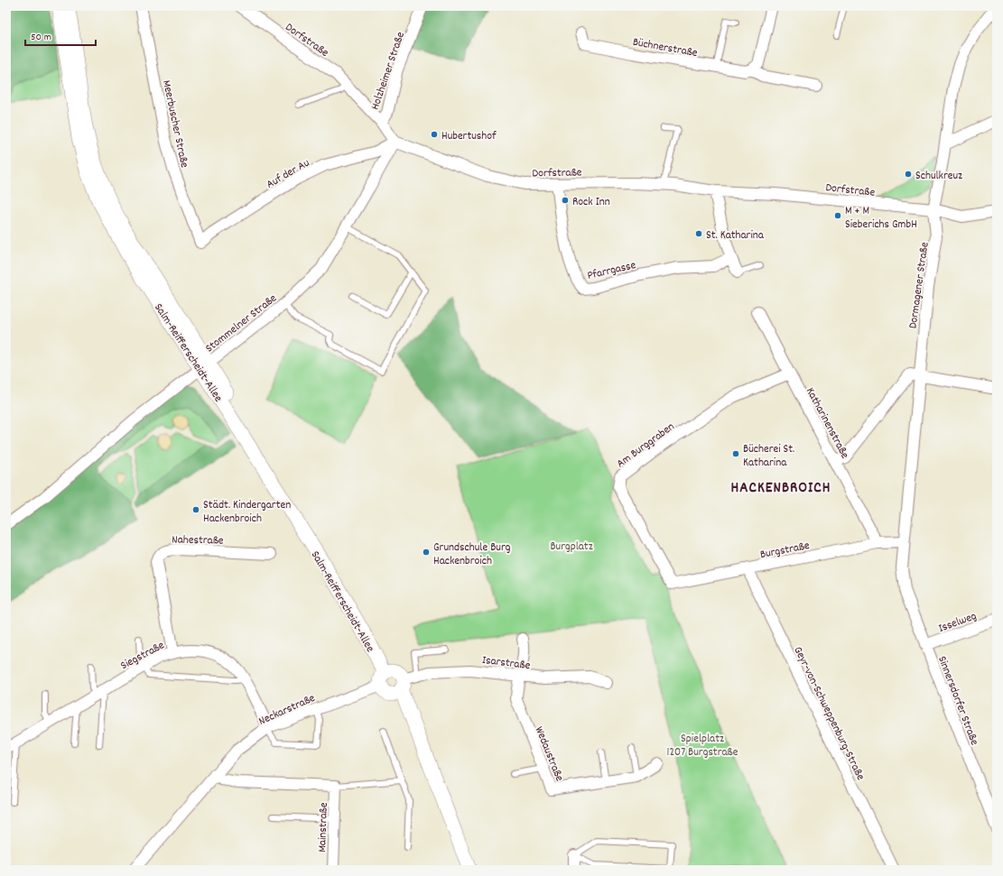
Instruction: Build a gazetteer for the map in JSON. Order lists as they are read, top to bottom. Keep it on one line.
{"streets":{"street":["Dorfstraße","Büchnerstraße","Holzheimer Straße","Meerbuscher Straße","Auf der Au","Pfarrgasse","Dormagener Straße","Stommelner Straße","Salm-Reifferscheidt-Allee","Katharinenstraße","Am Burggraben","Nahestraße","Burgstraße","Isselweg","Siegstraße","Isarstraße","Sinnersdorfer Straße","Neckarstraße","Geyr-von-Schweppenburg-Straße","Wedaustraße","Mainstraße"]},"crossings":[["Dorfstraße","Holzheimer Straße"],["Dorfstraße","Auf der Au"],["Dorfstraße","Pfarrgasse"],["Dorfstraße","Dormagener Straße"],["Dorfstraße","Stommelner Straße"],["Meerbuscher Straße","Auf der Au"],["Auf der Au","Stommelner Straße"],["Dormagener Straße","Burgstraße"],["Dormagener Straße","Sinnersdorfer Straße"],["Stommelner Straße","Salm-Reifferscheidt-Allee"],["Salm-Reifferscheidt-Allee","Isarstraße"],["Salm-Reifferscheidt-Allee","Neckarstraße"],["Katharinenstraße","Am Burggraben"],["Katharinenstraße","Burgstraße"],["Am Burggraben","Burgstraße"],["Nahestraße","Siegstraße"],["Burgstraße","Geyr-von-Schweppenburg-Straße"],["Isselweg","Sinnersdorfer Straße"],["Siegstraße","Neckarstraße"],["Isarstraße","Neckarstraße"],["Isarstraße","Wedaustraße"]],"districts":["HACKENBROICH"],"parks":["Burgplatz","Spielplatz 1207 Burgstraße"],"places":["Hubertushof","Schulkreuz","Rock Inn","M + M Sieberichs GmbH","St. Katharina","Bücherei St. Katharina","Städt. Kindergarten Hackenbroich","Grundschule Burg Hackenbroich"],"scale_bar":"50 m"}
